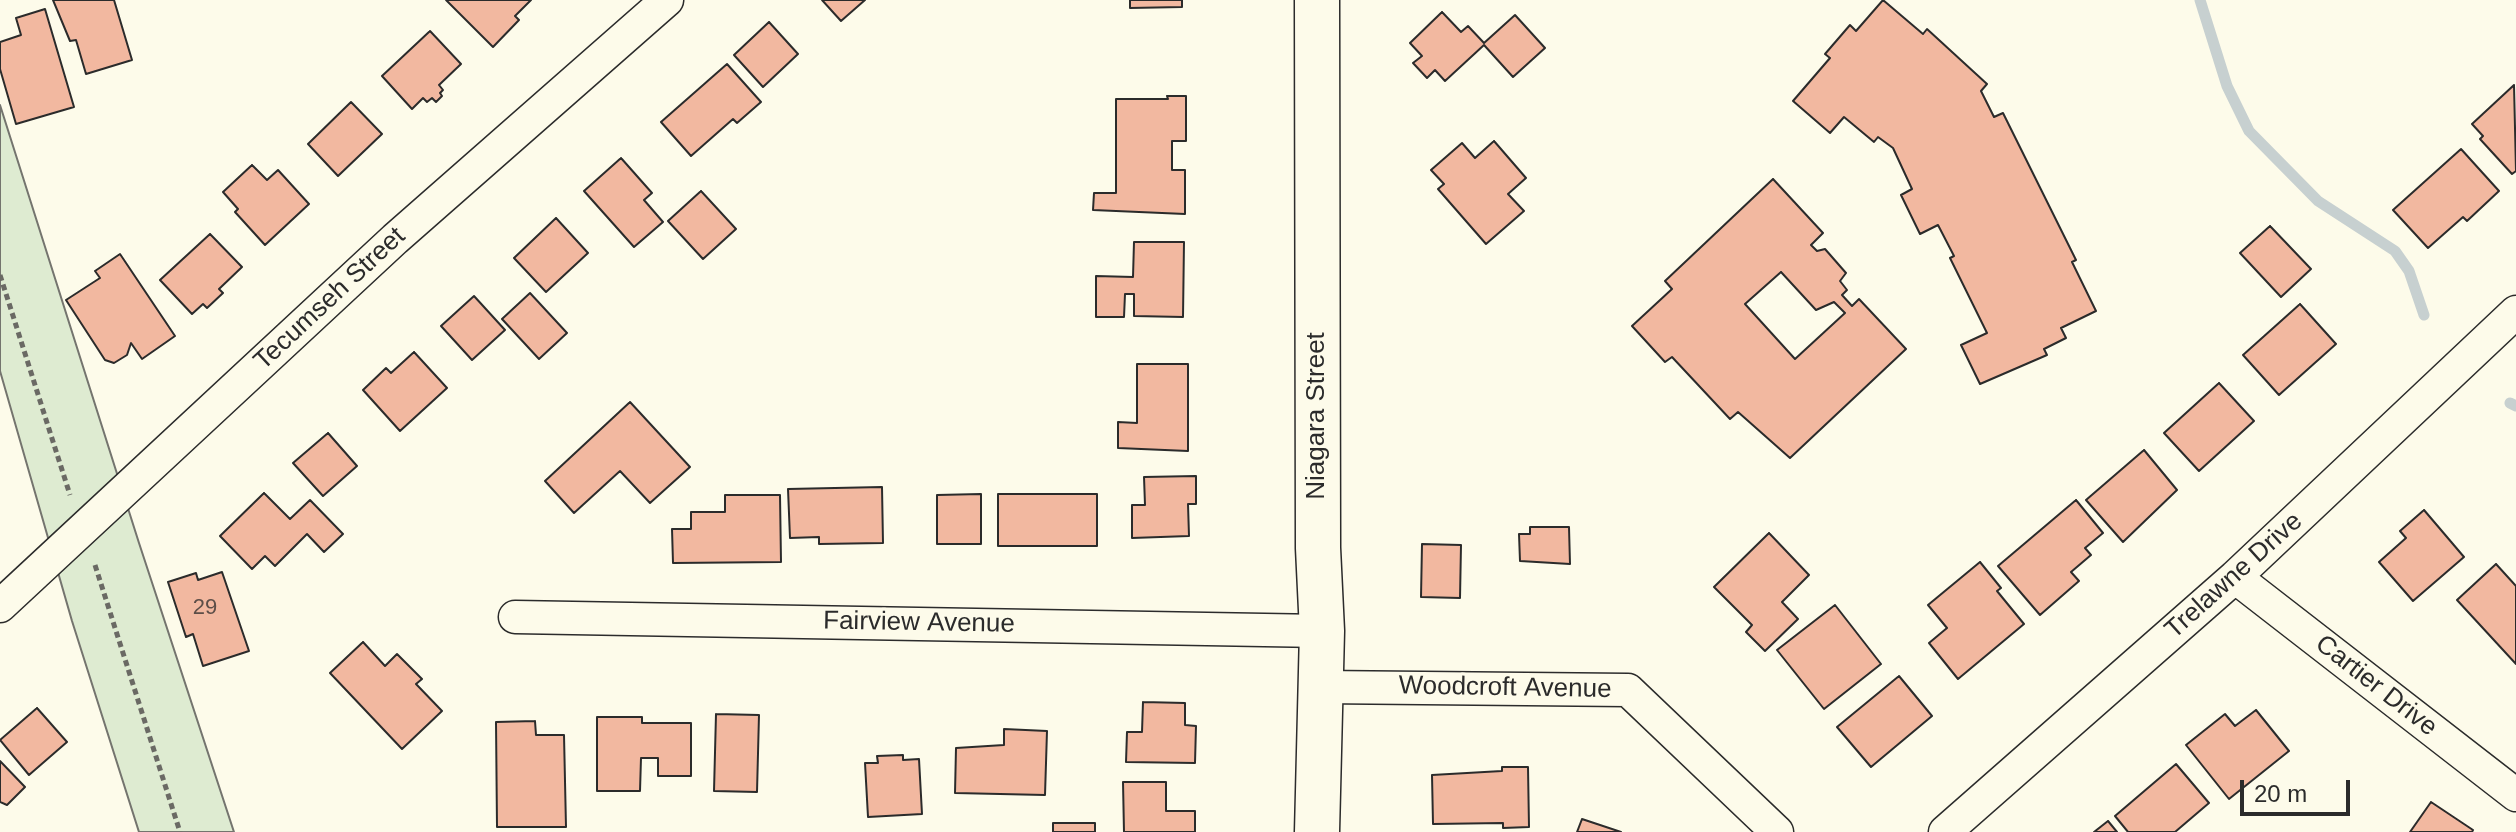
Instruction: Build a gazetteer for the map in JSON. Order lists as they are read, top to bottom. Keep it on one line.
{"streets":{"main road":["Niagara Street"],"street":["Tecumseh Street","Trelawne Drive","Fairview Avenue","Cartier Drive","Woodcroft Avenue"]},"crossings":[["Niagara Street","Fairview Avenue"],["Niagara Street","Woodcroft Avenue"],["Trelawne Drive","Cartier Drive"]],"house_numbers":["29"],"scale_bar":"20 m"}
